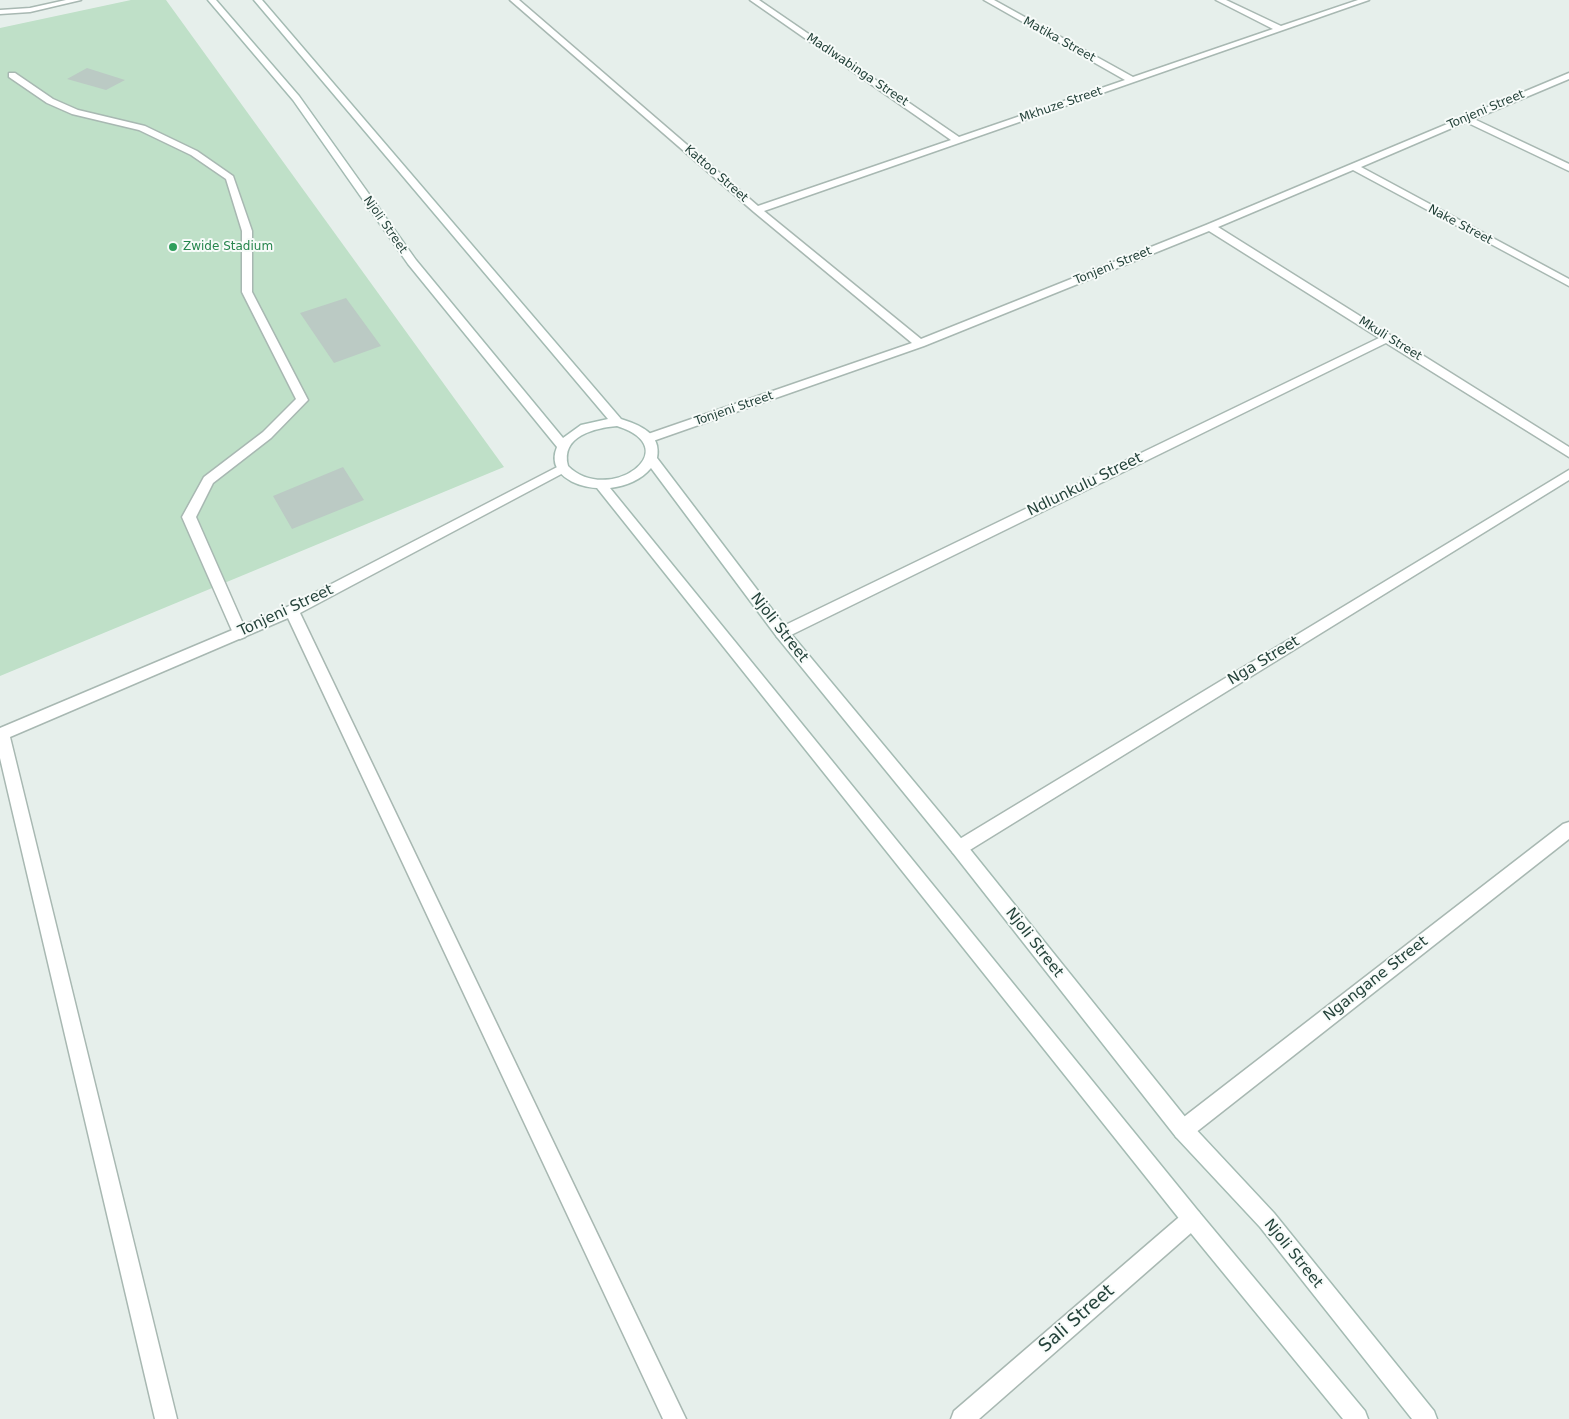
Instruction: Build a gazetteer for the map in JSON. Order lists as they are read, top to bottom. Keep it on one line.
{"streets":{"street":["Matika Street","Madlwabinga Street","Mkhuze Street","Tonjeni Street","Kattoo Street","Njoli Street","Nake Street","Mkuli Street","Ndlunkulu Street","Nga Street","Ngangane Street","Sali Street"]},"crossings":[["Matika Street","Mkhuze Street"],["Madlwabinga Street","Mkhuze Street"],["Mkhuze Street","Kattoo Street"],["Tonjeni Street","Kattoo Street"],["Tonjeni Street","Njoli Street"],["Tonjeni Street","Nake Street"],["Tonjeni Street","Mkuli Street"],["Njoli Street","Ndlunkulu Street"],["Njoli Street","Nga Street"],["Njoli Street","Ngangane Street"],["Mkuli Street","Ndlunkulu Street"]],"places":["Zwide Stadium"]}
